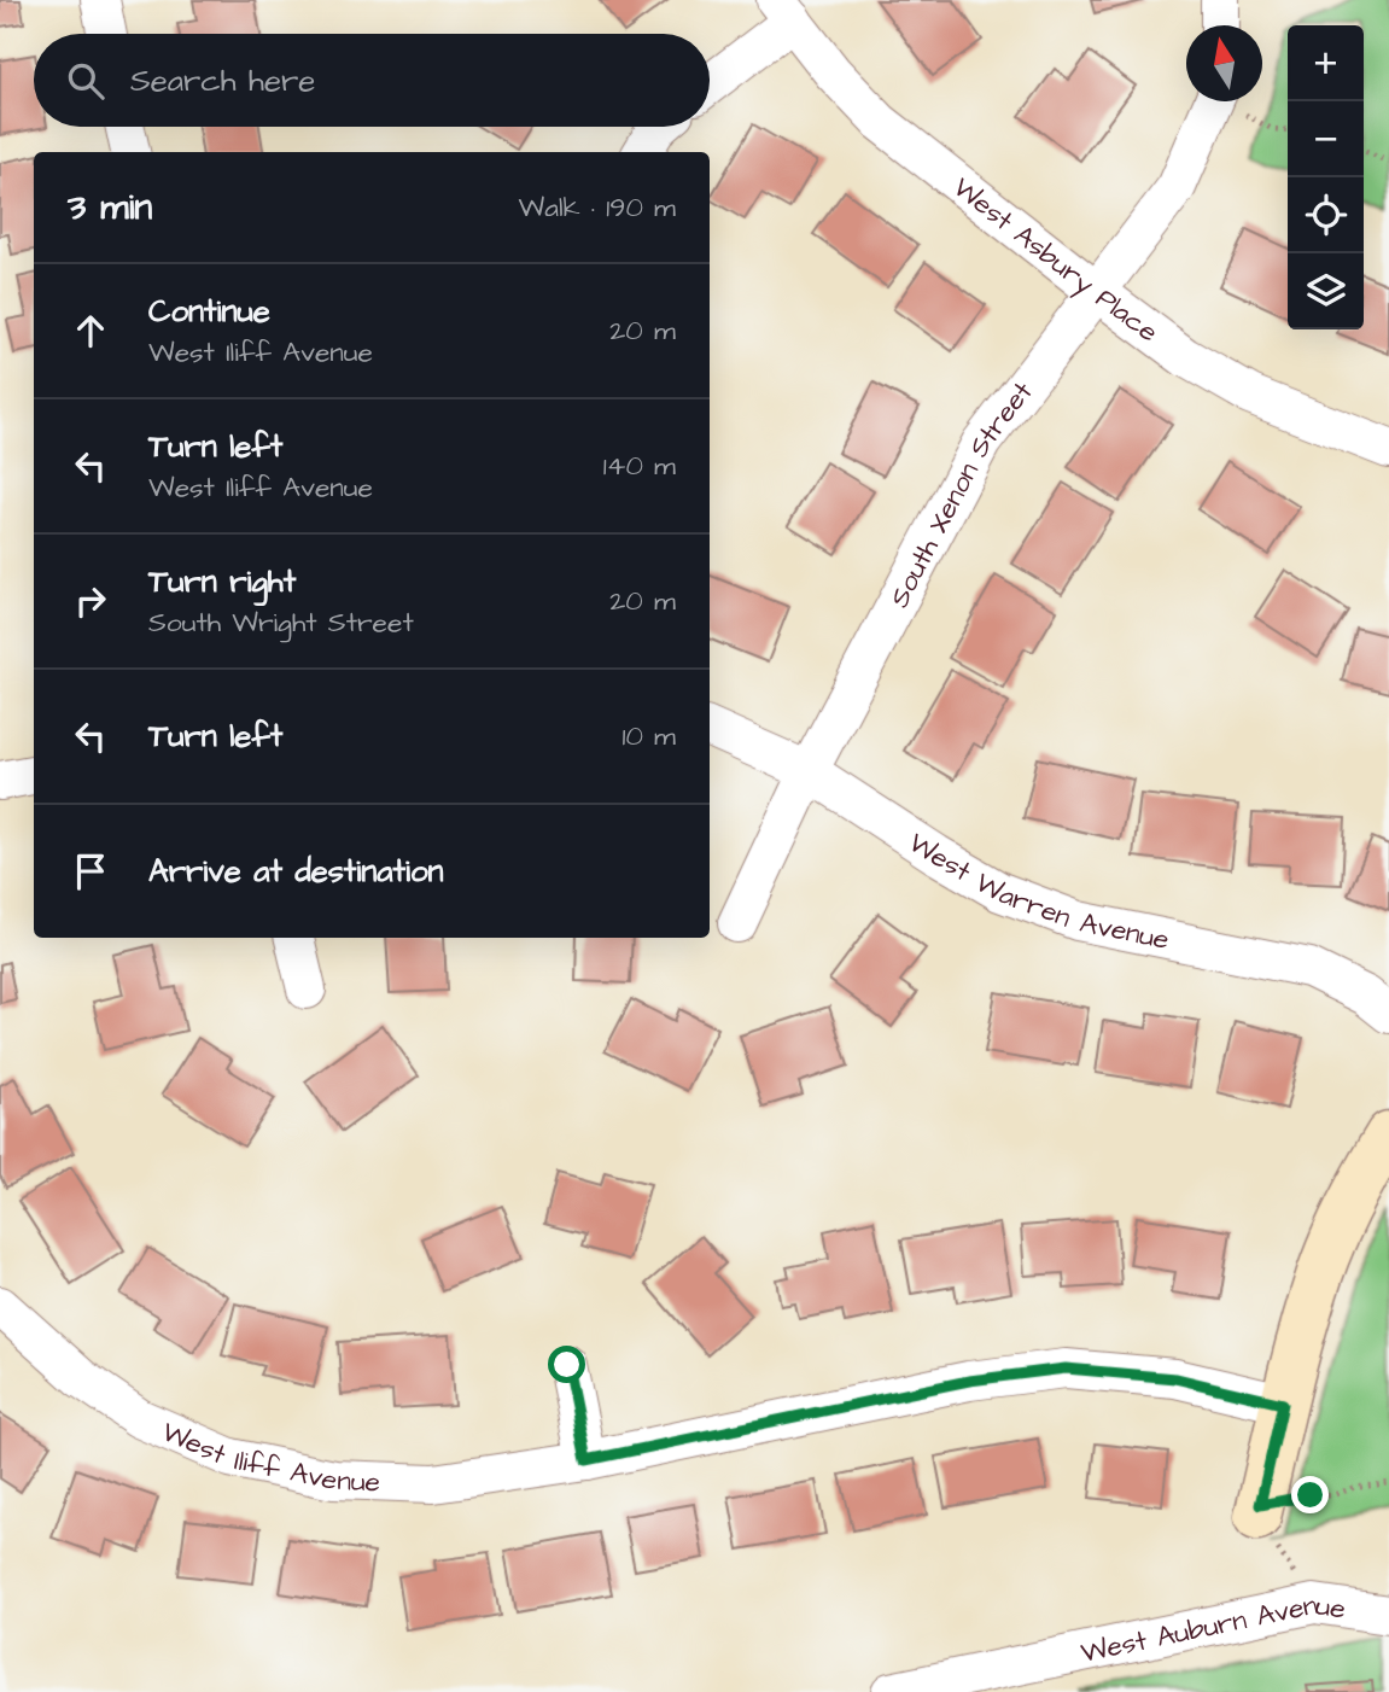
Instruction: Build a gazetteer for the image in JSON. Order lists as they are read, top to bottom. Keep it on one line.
{"streets":{"street":["West Asbury Place","South Xenon Street","West Warren Avenue","West Iliff Avenue","West Auburn Avenue"]},"crossings":[["West Asbury Place","South Xenon Street"],["South Xenon Street","West Warren Avenue"]],"north":"top","page":{"map_buttons":["+","−"],"search":"Search here","heading":["3 min","Walk · 190 m"],"list":[["Continue","West Iliff Avenue","20 m"],["Turn left","West Iliff Avenue","140 m"],["Turn right","South Wright Street","20 m"],["Turn left","10 m"],"Arrive at destination"]}}
